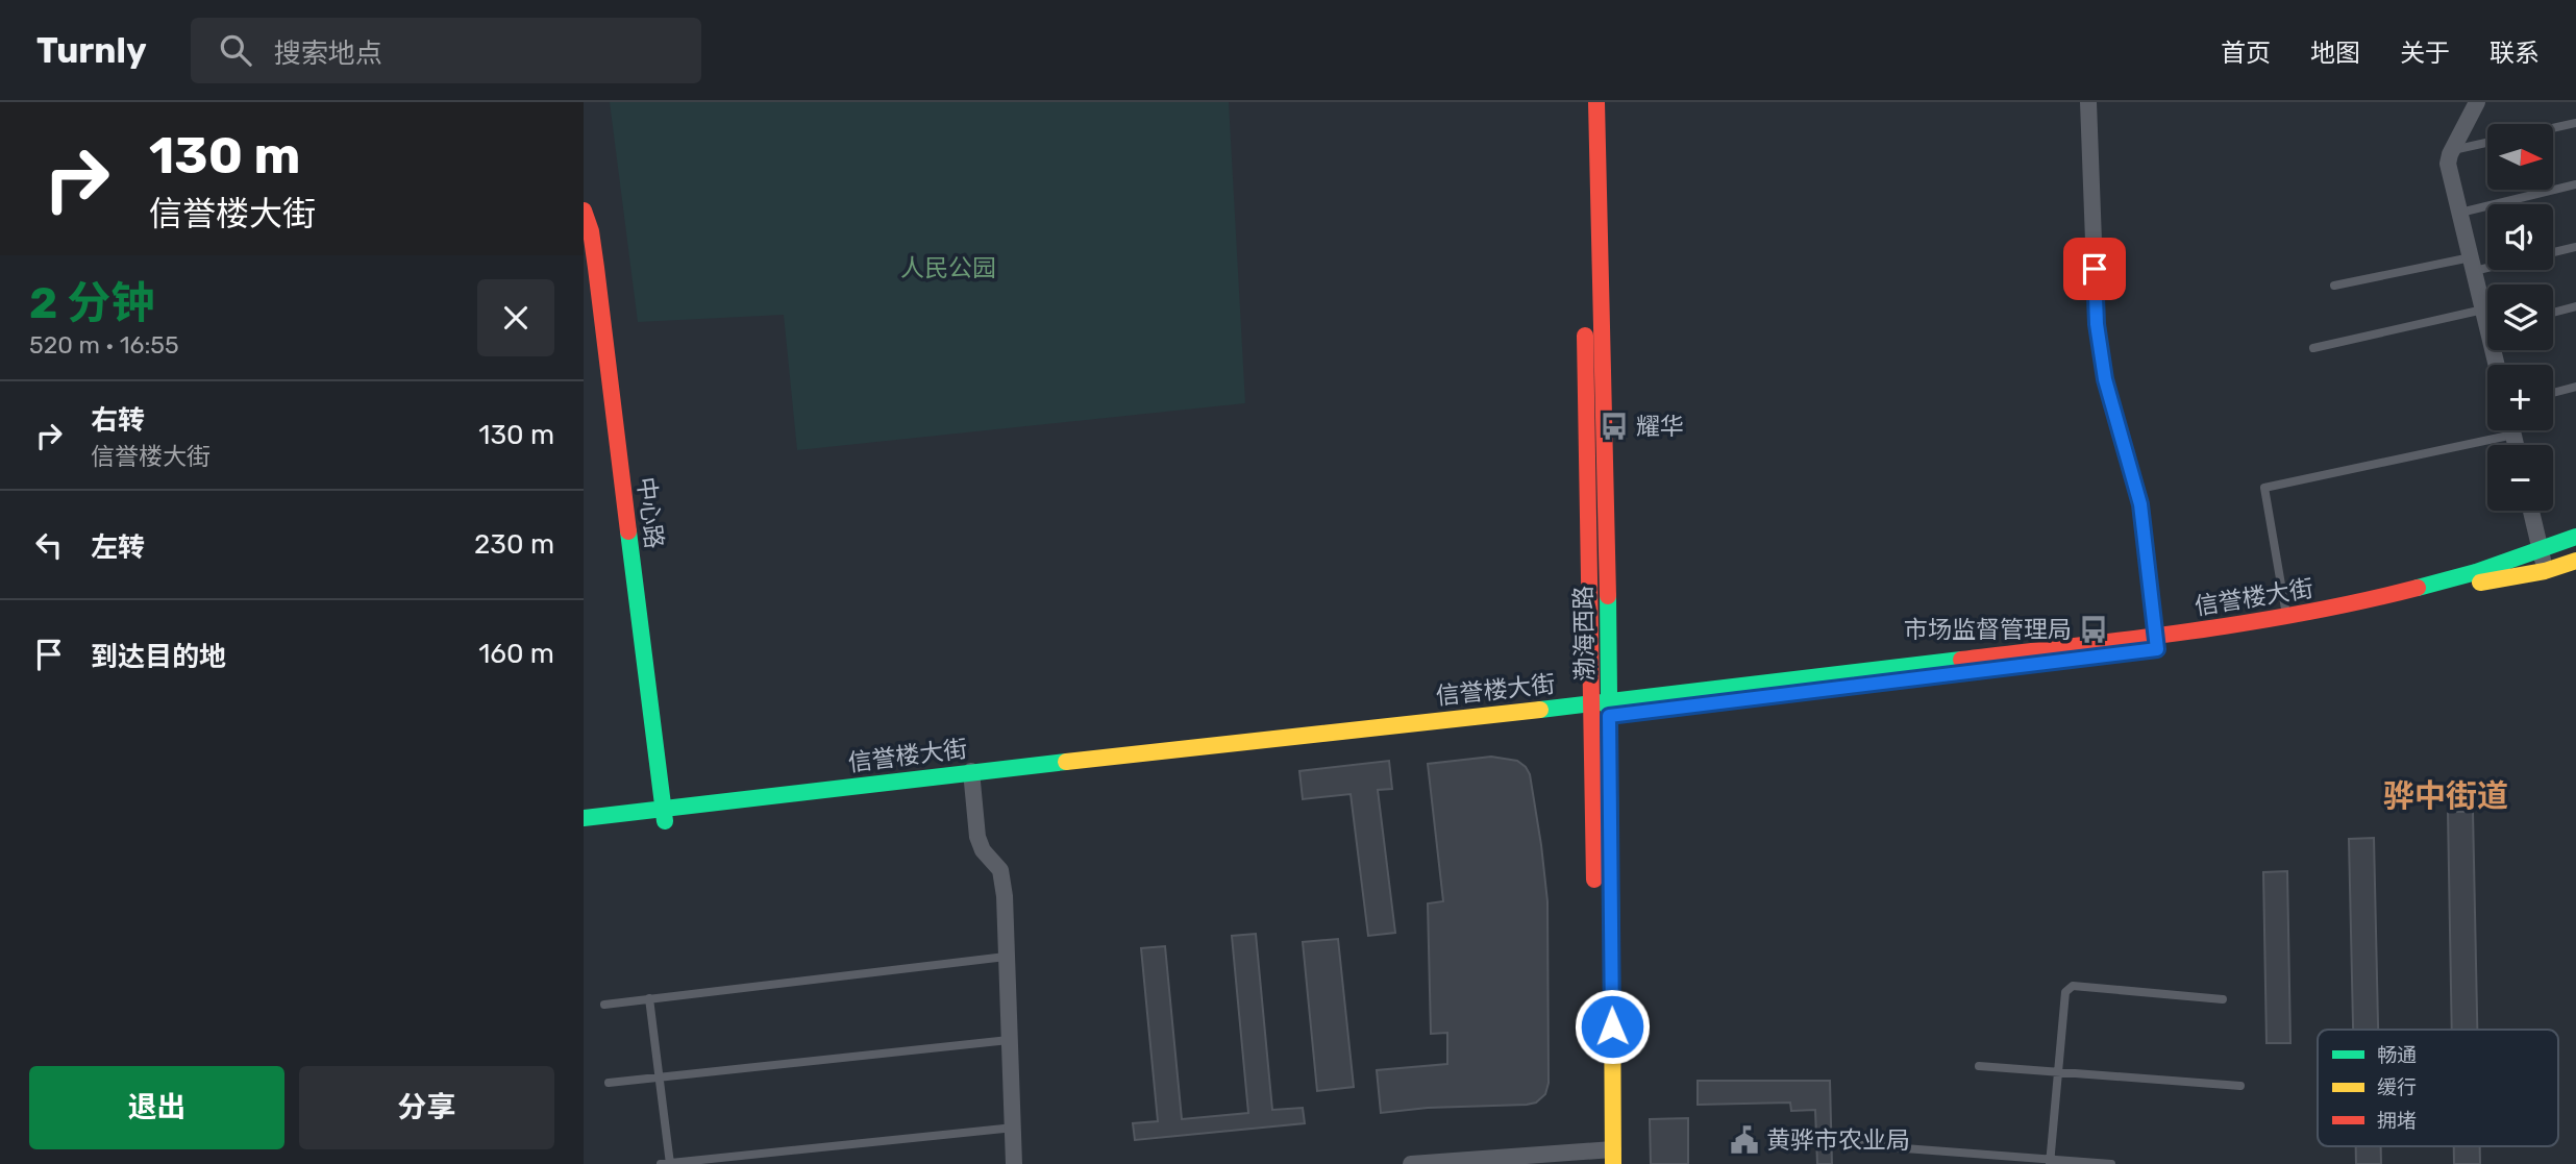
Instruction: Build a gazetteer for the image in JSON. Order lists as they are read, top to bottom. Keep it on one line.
{"streets":{"street":["中心路","信誉楼大街","渤海西路"]},"crossings":[["中心路","信誉楼大街"],["信誉楼大街","渤海西路"]],"districts":["骅中街道"],"parks":["人民公园"],"places":{"bus stop":["耀华","市场监督管理局"],"public building":["黄骅市农业局"]},"legend":["畅通","缓行","拥堵"],"north":"right","page":{"header":"Turnly","search":"搜索地点","nav":["首页","地图","关于","联系"],"turn":["130 m","信誉楼大街"],"map_buttons":["+","−"],"heading":["2 分钟","520 m · 16:55"],"list":[{"name":"右转","note":"信誉楼大街","value":"130 m"},{"name":"左转","value":"230 m"},{"name":"到达目的地","value":"160 m"}],"buttons":["退出","分享"]}}
